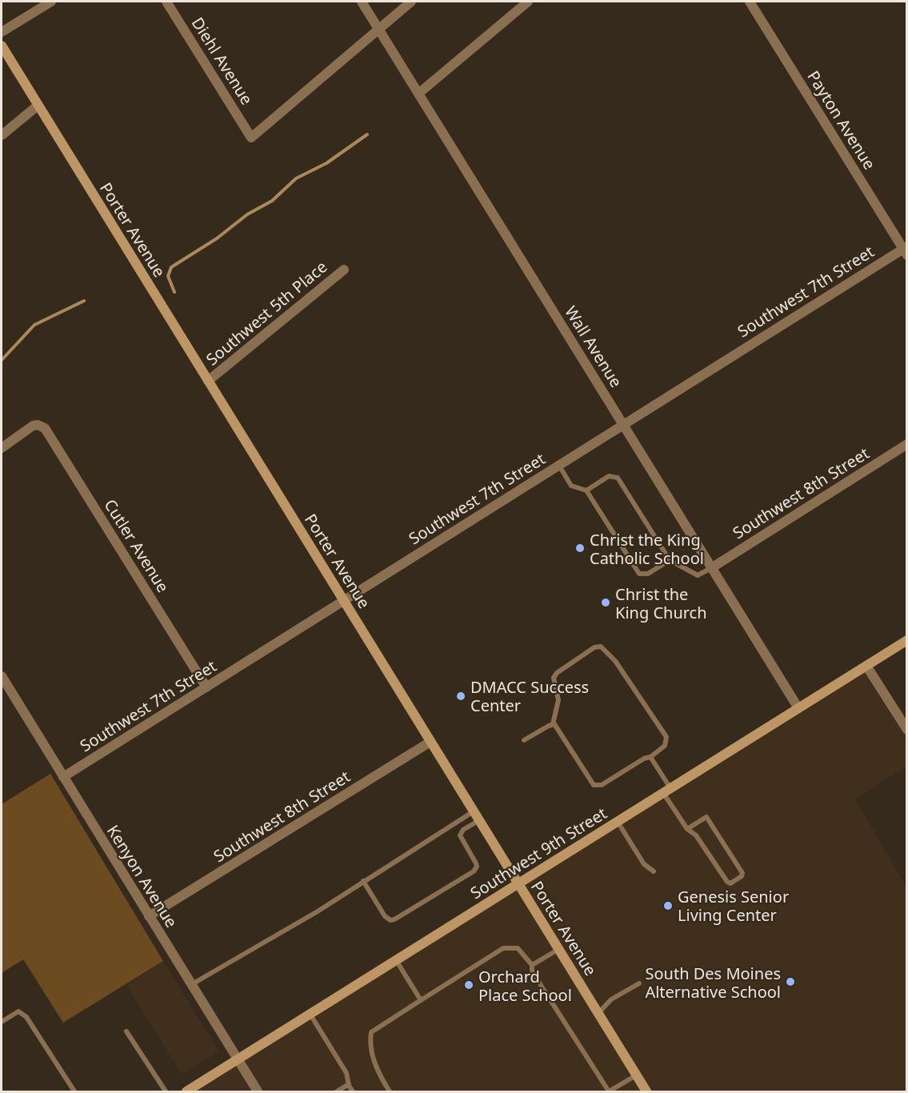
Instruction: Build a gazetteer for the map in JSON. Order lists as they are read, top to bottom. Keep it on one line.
{"streets":{"street":["Diehl Avenue","Payton Avenue","Porter Avenue","Southwest 7th Street","Southwest 5th Place","Wall Avenue","Southwest 8th Street","Cutler Avenue","Southwest 9th Street","Kenyon Avenue"]},"crossings":[["Diehl Avenue","Wall Avenue"],["Payton Avenue","Southwest 7th Street"],["Porter Avenue","Southwest 7th Street"],["Porter Avenue","Southwest 5th Place"],["Porter Avenue","Southwest 8th Street"],["Porter Avenue","Southwest 9th Street"],["Southwest 7th Street","Wall Avenue"],["Southwest 7th Street","Cutler Avenue"],["Southwest 7th Street","Kenyon Avenue"],["Wall Avenue","Southwest 8th Street"],["Wall Avenue","Southwest 9th Street"],["Southwest 8th Street","Kenyon Avenue"],["Southwest 9th Street","Kenyon Avenue"]],"places":["Christ the King Catholic School","Christ the King Church","DMACC Success Center","Genesis Senior Living Center","South Des Moines Alternative School","Orchard Place School"]}
